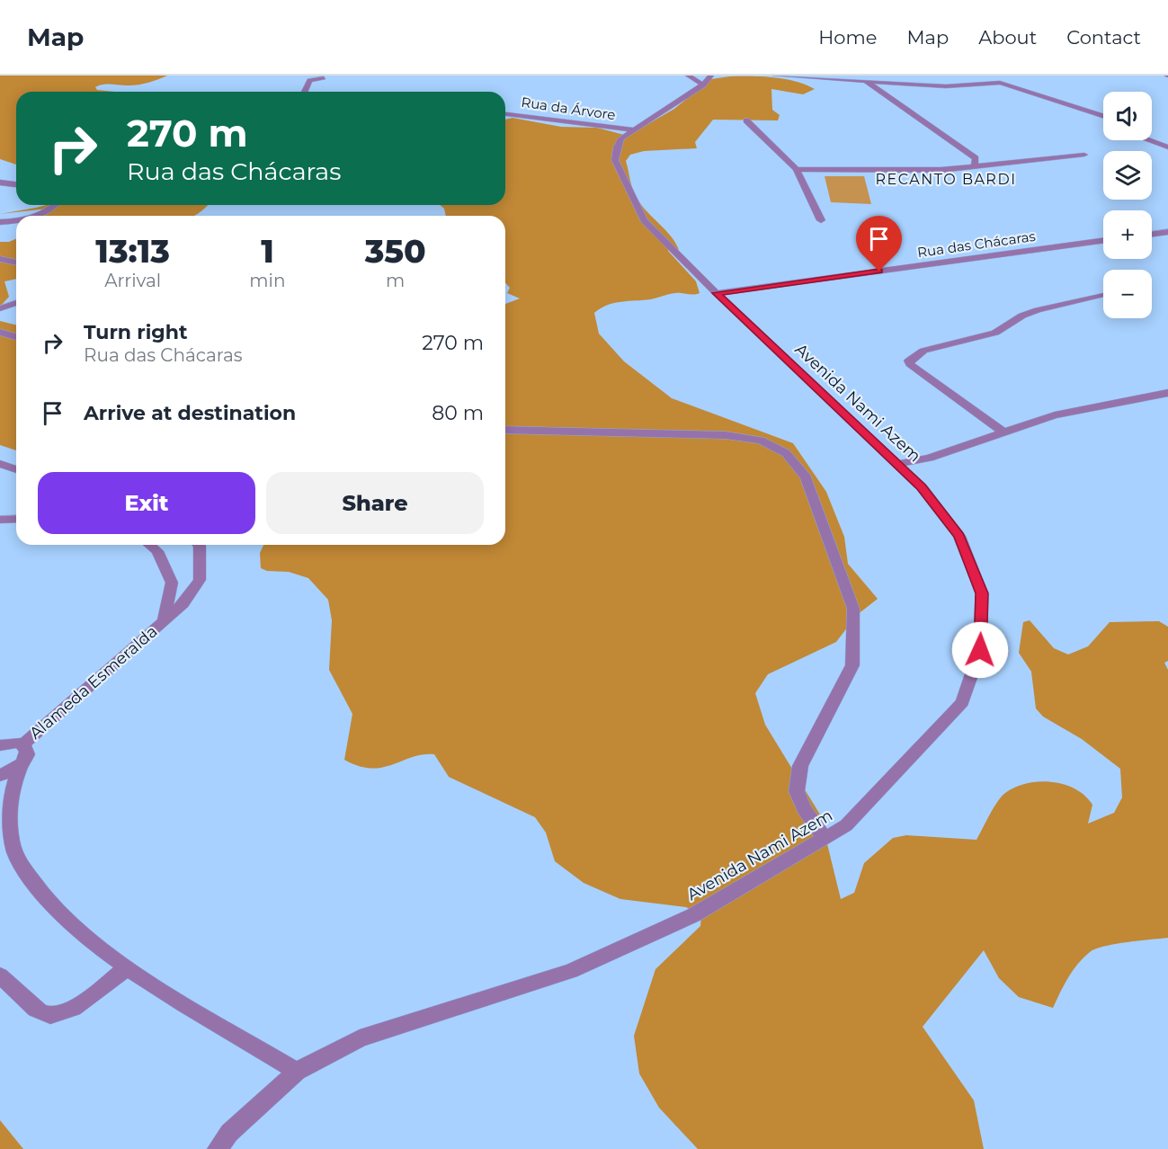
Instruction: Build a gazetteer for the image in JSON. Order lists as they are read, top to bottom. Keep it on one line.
{"streets":{"street":["Rua da Árvore","Rua das Chácaras","Avenida Nami Azem","Alameda Esmeralda"]},"crossings":[["Rua da Árvore","Avenida Nami Azem"],["Rua das Chácaras","Avenida Nami Azem"],["Avenida Nami Azem","Alameda Esmeralda"]],"districts":["RECANTO BARDI"],"page":{"header":"Map","nav":["Home","Map","About","Contact"],"map_buttons":["+","−"],"turn":["270 m","Rua das Chácaras"],"eta":["13:13","Arrival","1","min","350","m"],"list":[{"name":"Turn right","note":"Rua das Chácaras","value":"270 m"},{"name":"Arrive at destination","value":"80 m"}],"buttons":["Exit","Share"]}}
